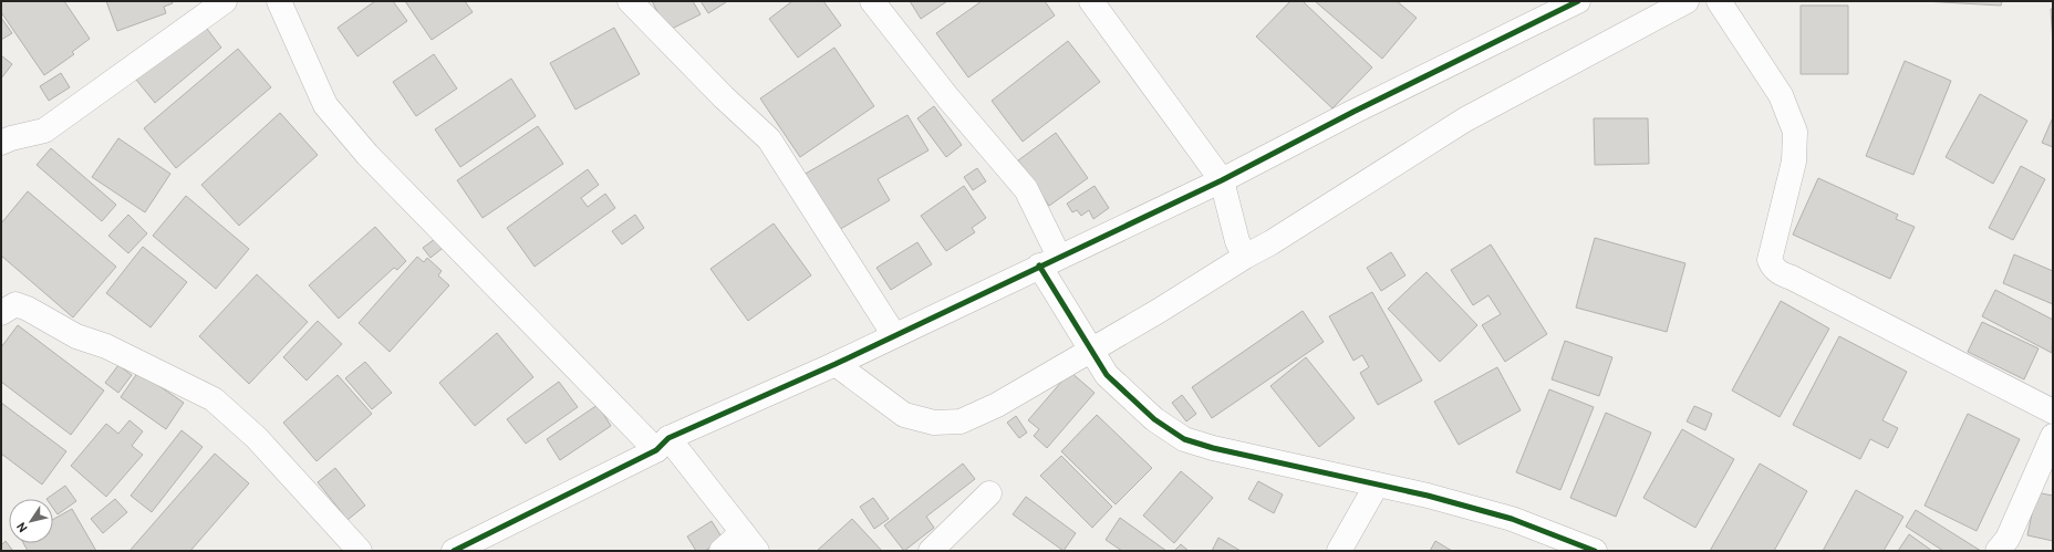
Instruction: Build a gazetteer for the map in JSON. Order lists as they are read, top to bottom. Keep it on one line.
{"north":"bottom left"}
